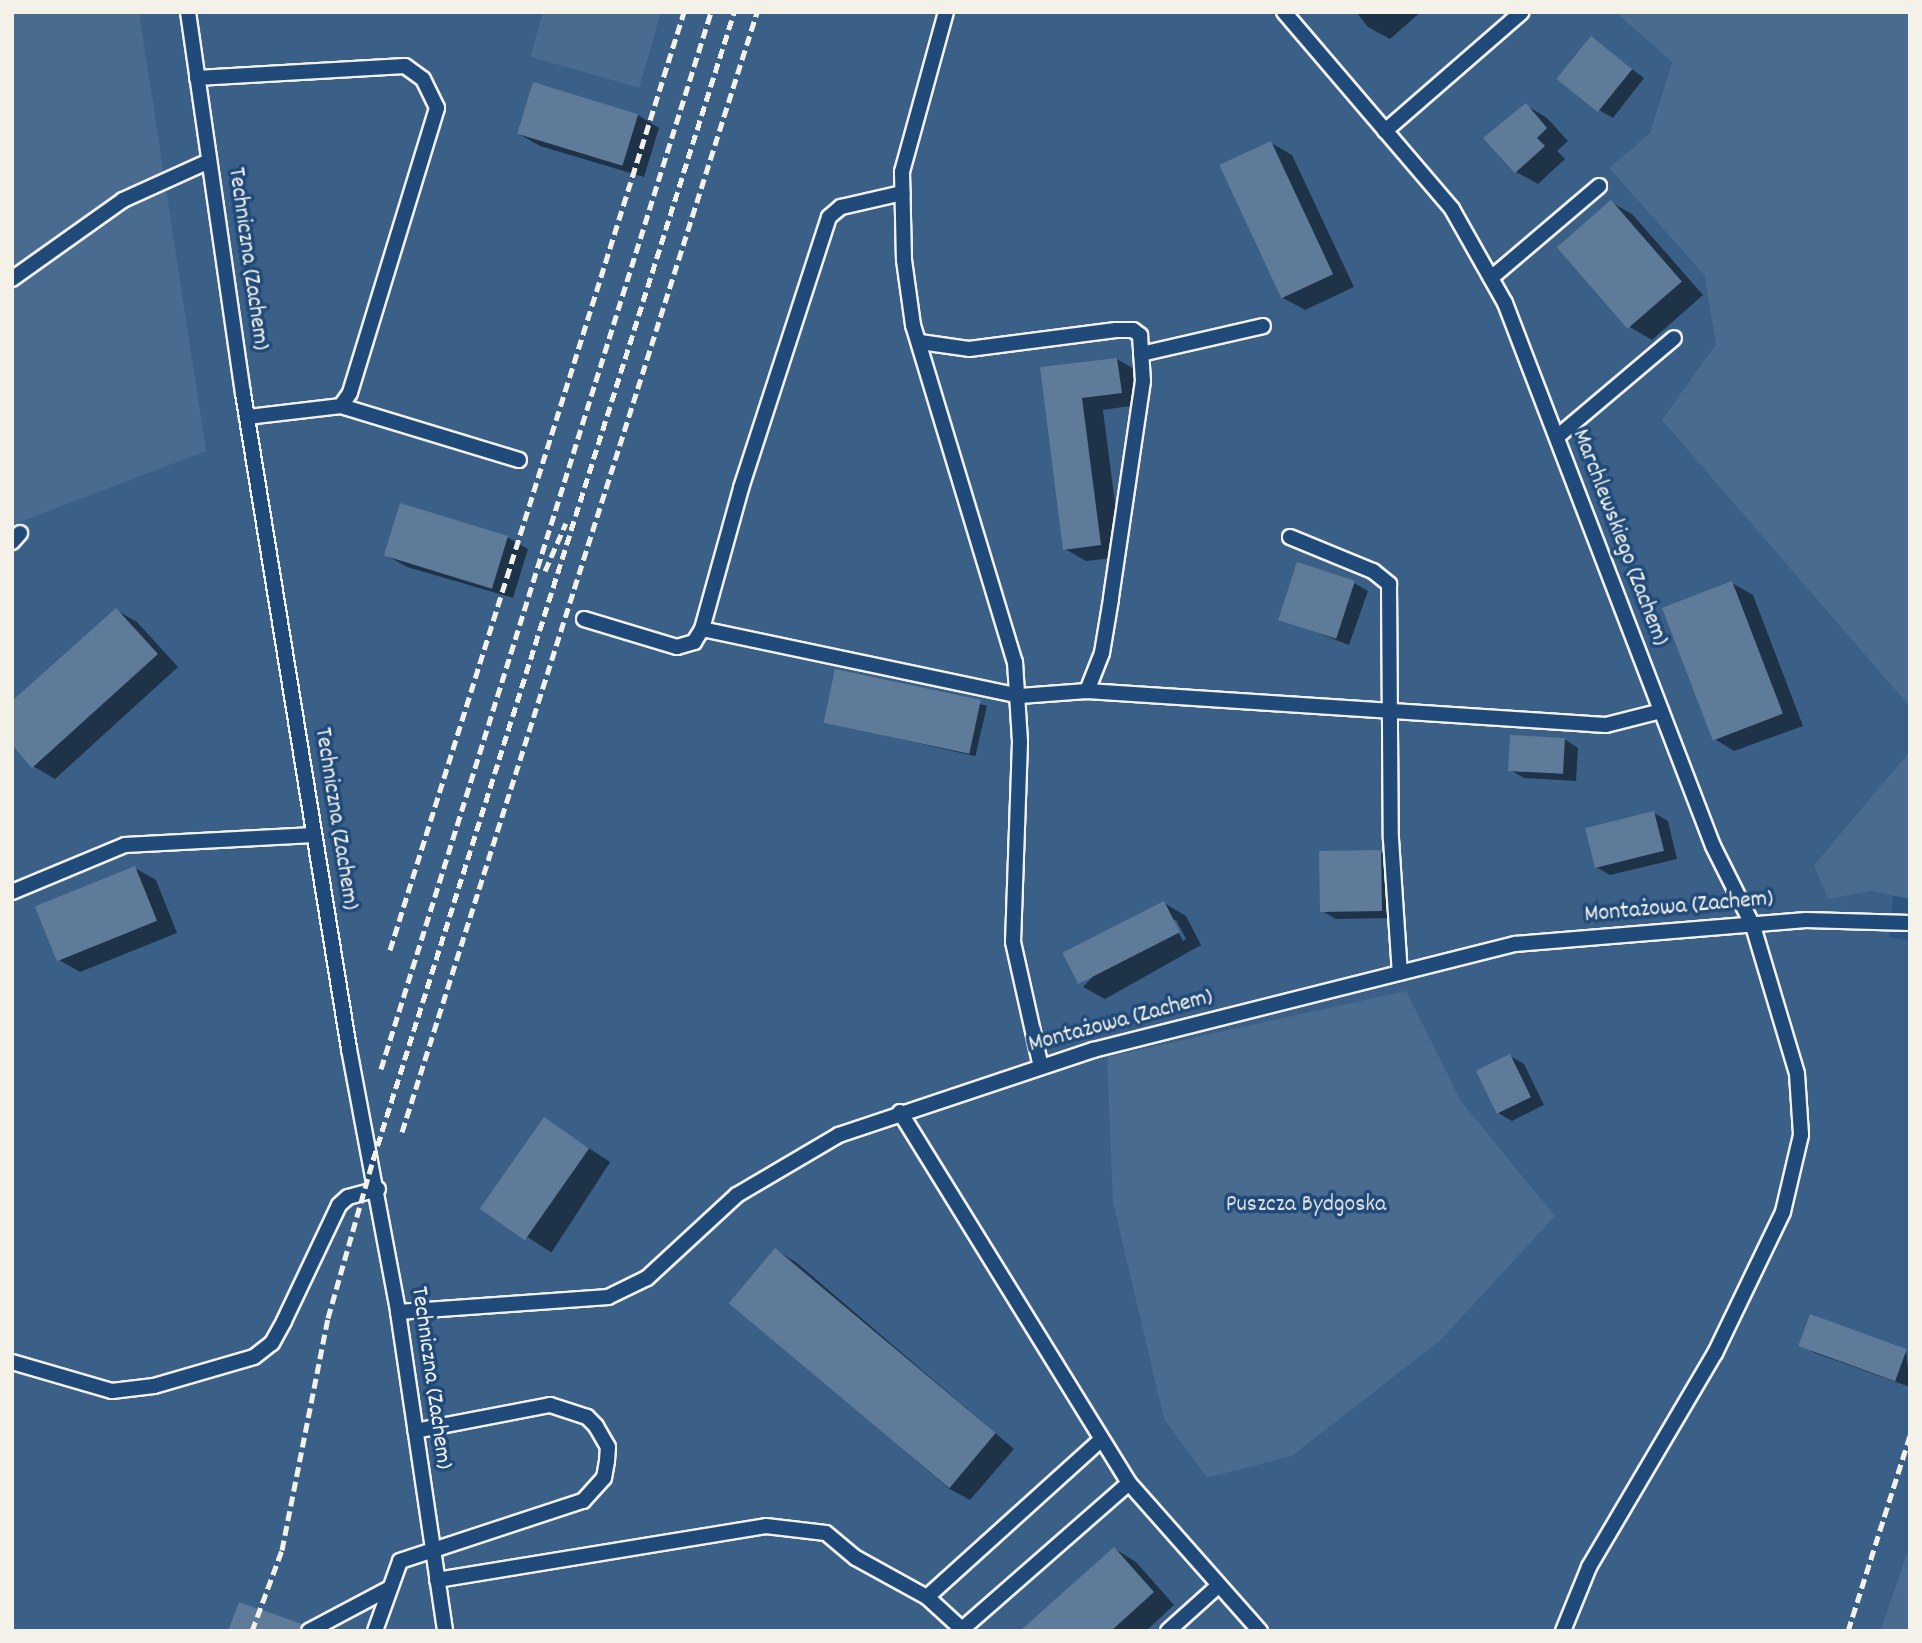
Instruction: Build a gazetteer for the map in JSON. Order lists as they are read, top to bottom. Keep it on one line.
{"streets":{"lane":["Techniczna (Zachem)","Marchlewskiego (Zachem)","Montażowa (Zachem)"]},"crossings":[["Techniczna (Zachem)","Montażowa (Zachem)"],["Marchlewskiego (Zachem)","Montażowa (Zachem)"]],"parks":["Puszcza Bydgoska"]}
